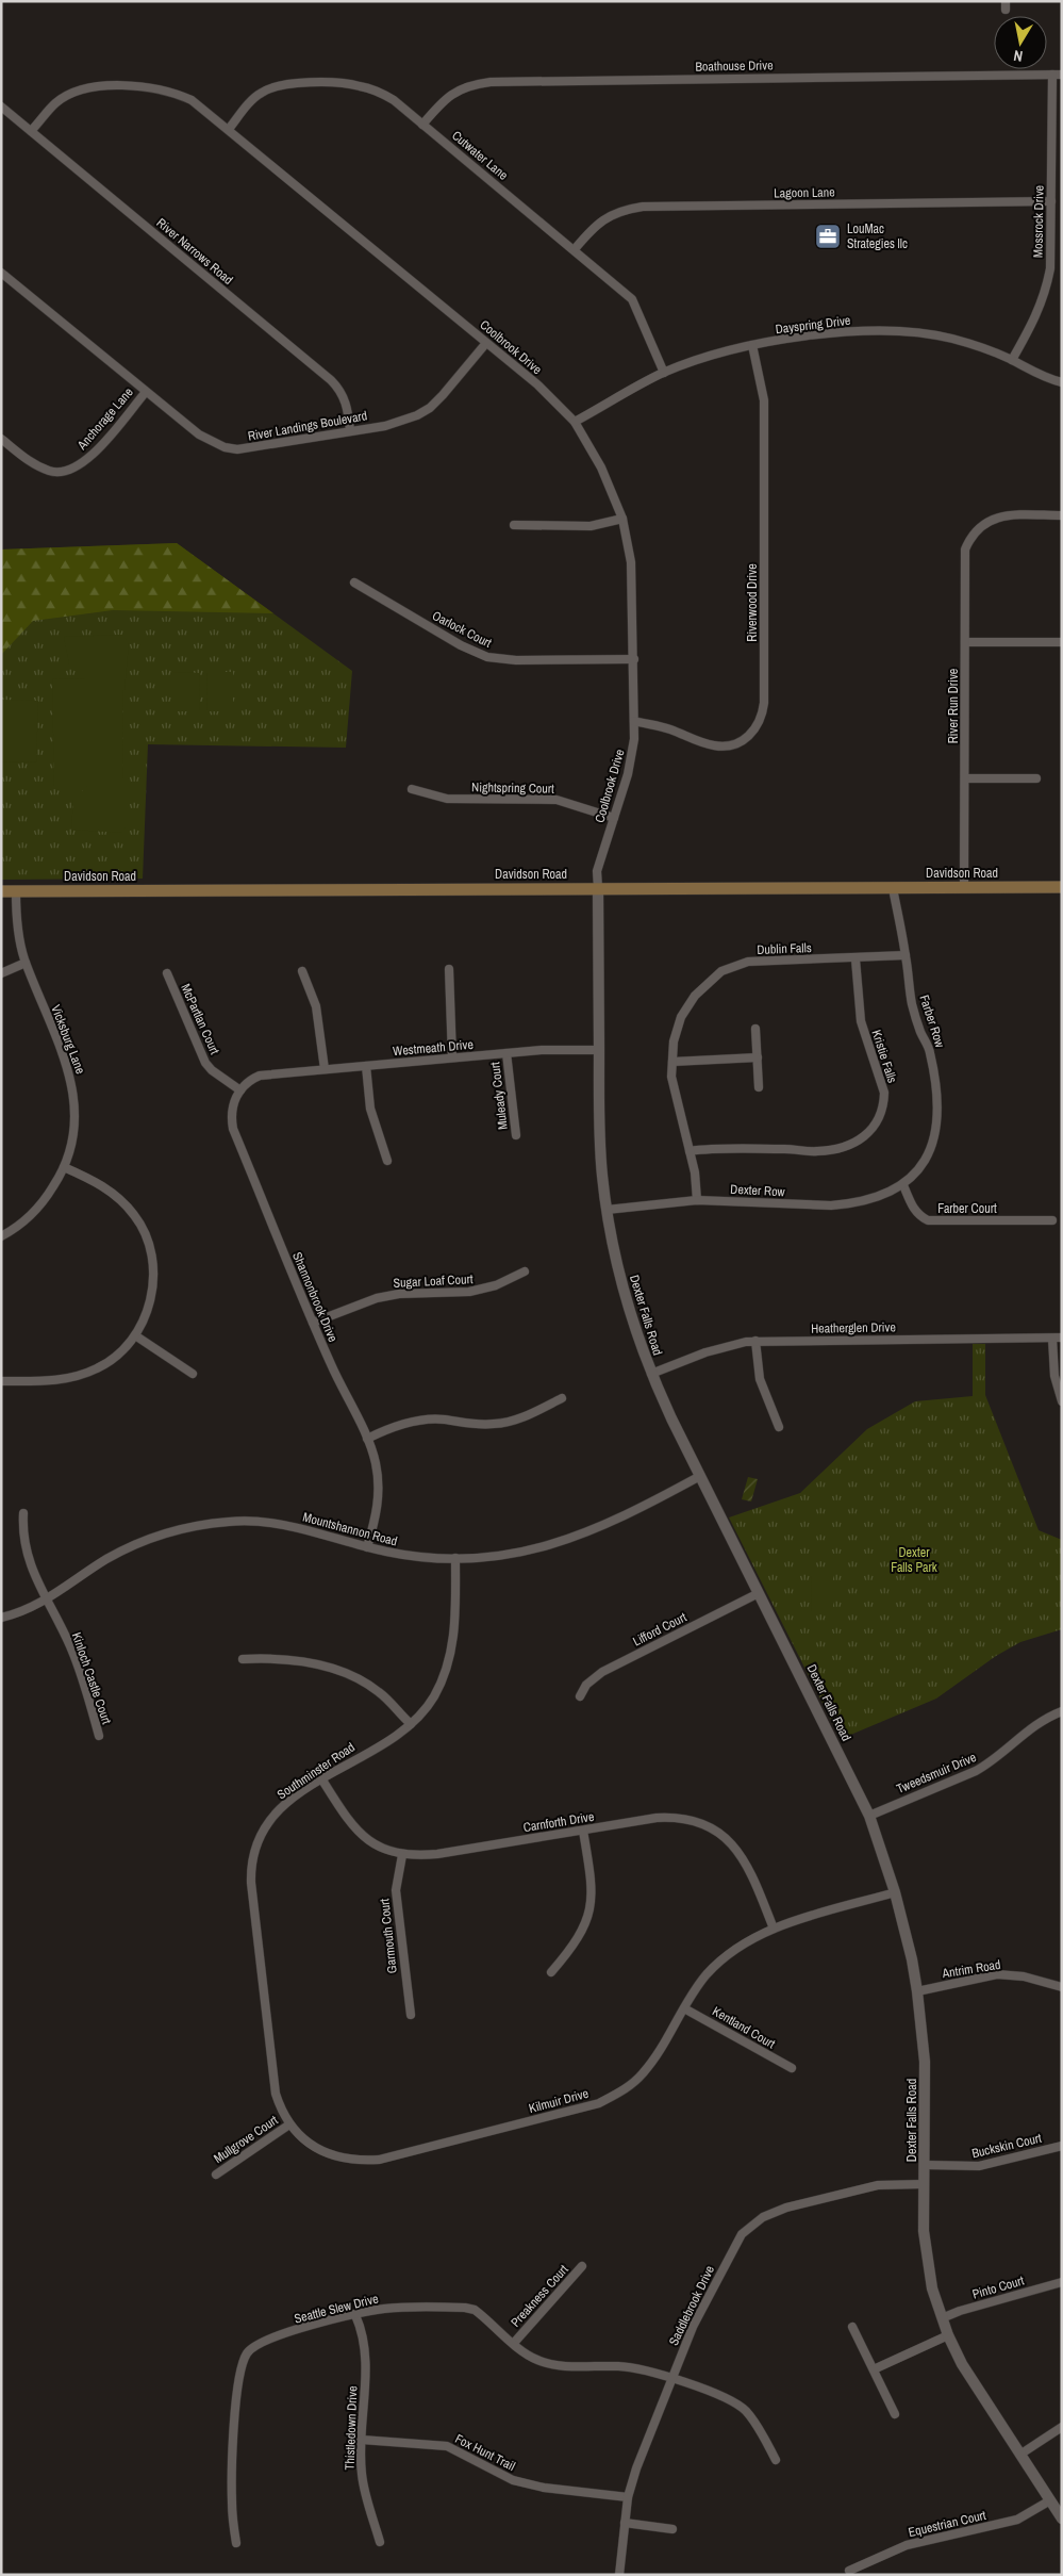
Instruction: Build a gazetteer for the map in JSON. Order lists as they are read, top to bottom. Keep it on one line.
{"streets":{"main road":["Davidson Road"],"street":["Boathouse Drive","Cutwater Lane","Lagoon Lane","Mossrock Drive","River Narrows Road","Dayspring Drive","Coolbrook Drive","Anchorage Lane","River Landings Boulevard","Riverwood Drive","Oarlock Court","River Run Drive","Nightspring Court","Dublin Falls","McPartlan Court","Farber Row","Vicksburg Lane","Westmeath Drive","Kristie Falls","Muleady Court","Dexter Row","Farber Court","Sugar Loaf Court","Shannonbrook Drive","Dexter Falls Road","Heatherglen Drive","Mountshannon Road","Lifford Court","Kinloch Castle Court","Southminster Road","Tweedsmuir Drive","Carnforth Drive","Garmouth Court","Antrim Road","Kentland Court","Kilmuir Drive","Mullgrove Court","Buckskin Court","Pinto Court","Preakness Court","Saddlebrook Drive","Seattle Slew Drive","Thistledown Drive","Fox Hunt Trail","Equestrian Court"]},"crossings":[["Boathouse Drive","Cutwater Lane"],["Boathouse Drive","Mossrock Drive"],["Cutwater Lane","Lagoon Lane"],["Cutwater Lane","Dayspring Drive"],["Cutwater Lane","Coolbrook Drive"],["Lagoon Lane","Mossrock Drive"],["Mossrock Drive","Dayspring Drive"],["River Narrows Road","Coolbrook Drive"],["River Narrows Road","River Landings Boulevard"],["Dayspring Drive","Coolbrook Drive"],["Dayspring Drive","Riverwood Drive"],["Coolbrook Drive","River Landings Boulevard"],["Coolbrook Drive","Riverwood Drive"],["Coolbrook Drive","Oarlock Court"],["Coolbrook Drive","Nightspring Court"],["Coolbrook Drive","Davidson Road"],["Coolbrook Drive","Dexter Falls Road"],["Anchorage Lane","River Landings Boulevard"],["River Run Drive","Davidson Road"],["Davidson Road","Farber Row"],["Davidson Road","Vicksburg Lane"],["Davidson Road","Dexter Falls Road"],["Dublin Falls","Farber Row"],["Dublin Falls","Kristie Falls"],["Dublin Falls","Dexter Row"],["McPartlan Court","Westmeath Drive"],["McPartlan Court","Shannonbrook Drive"],["Farber Row","Dexter Row"],["Farber Row","Farber Court"],["Westmeath Drive","Muleady Court"],["Westmeath Drive","Shannonbrook Drive"],["Westmeath Drive","Dexter Falls Road"],["Dexter Row","Farber Court"],["Dexter Row","Dexter Falls Road"],["Sugar Loaf Court","Shannonbrook Drive"],["Shannonbrook Drive","Mountshannon Road"],["Dexter Falls Road","Heatherglen Drive"],["Dexter Falls Road","Mountshannon Road"],["Dexter Falls Road","Lifford Court"],["Dexter Falls Road","Tweedsmuir Drive"],["Dexter Falls Road","Antrim Road"],["Dexter Falls Road","Kilmuir Drive"],["Dexter Falls Road","Buckskin Court"],["Dexter Falls Road","Pinto Court"],["Dexter Falls Road","Saddlebrook Drive"],["Dexter Falls Road","Equestrian Court"],["Mountshannon Road","Kinloch Castle Court"],["Mountshannon Road","Southminster Road"],["Southminster Road","Carnforth Drive"],["Southminster Road","Kilmuir Drive"],["Southminster Road","Mullgrove Court"],["Carnforth Drive","Garmouth Court"],["Carnforth Drive","Kilmuir Drive"],["Kentland Court","Kilmuir Drive"],["Kilmuir Drive","Mullgrove Court"],["Preakness Court","Seattle Slew Drive"],["Saddlebrook Drive","Seattle Slew Drive"],["Saddlebrook Drive","Fox Hunt Trail"],["Seattle Slew Drive","Thistledown Drive"],["Thistledown Drive","Fox Hunt Trail"]],"parks":["Dexter Falls Park"],"places":{"office":["LouMac Strategies llc"]},"north":"bottom"}
